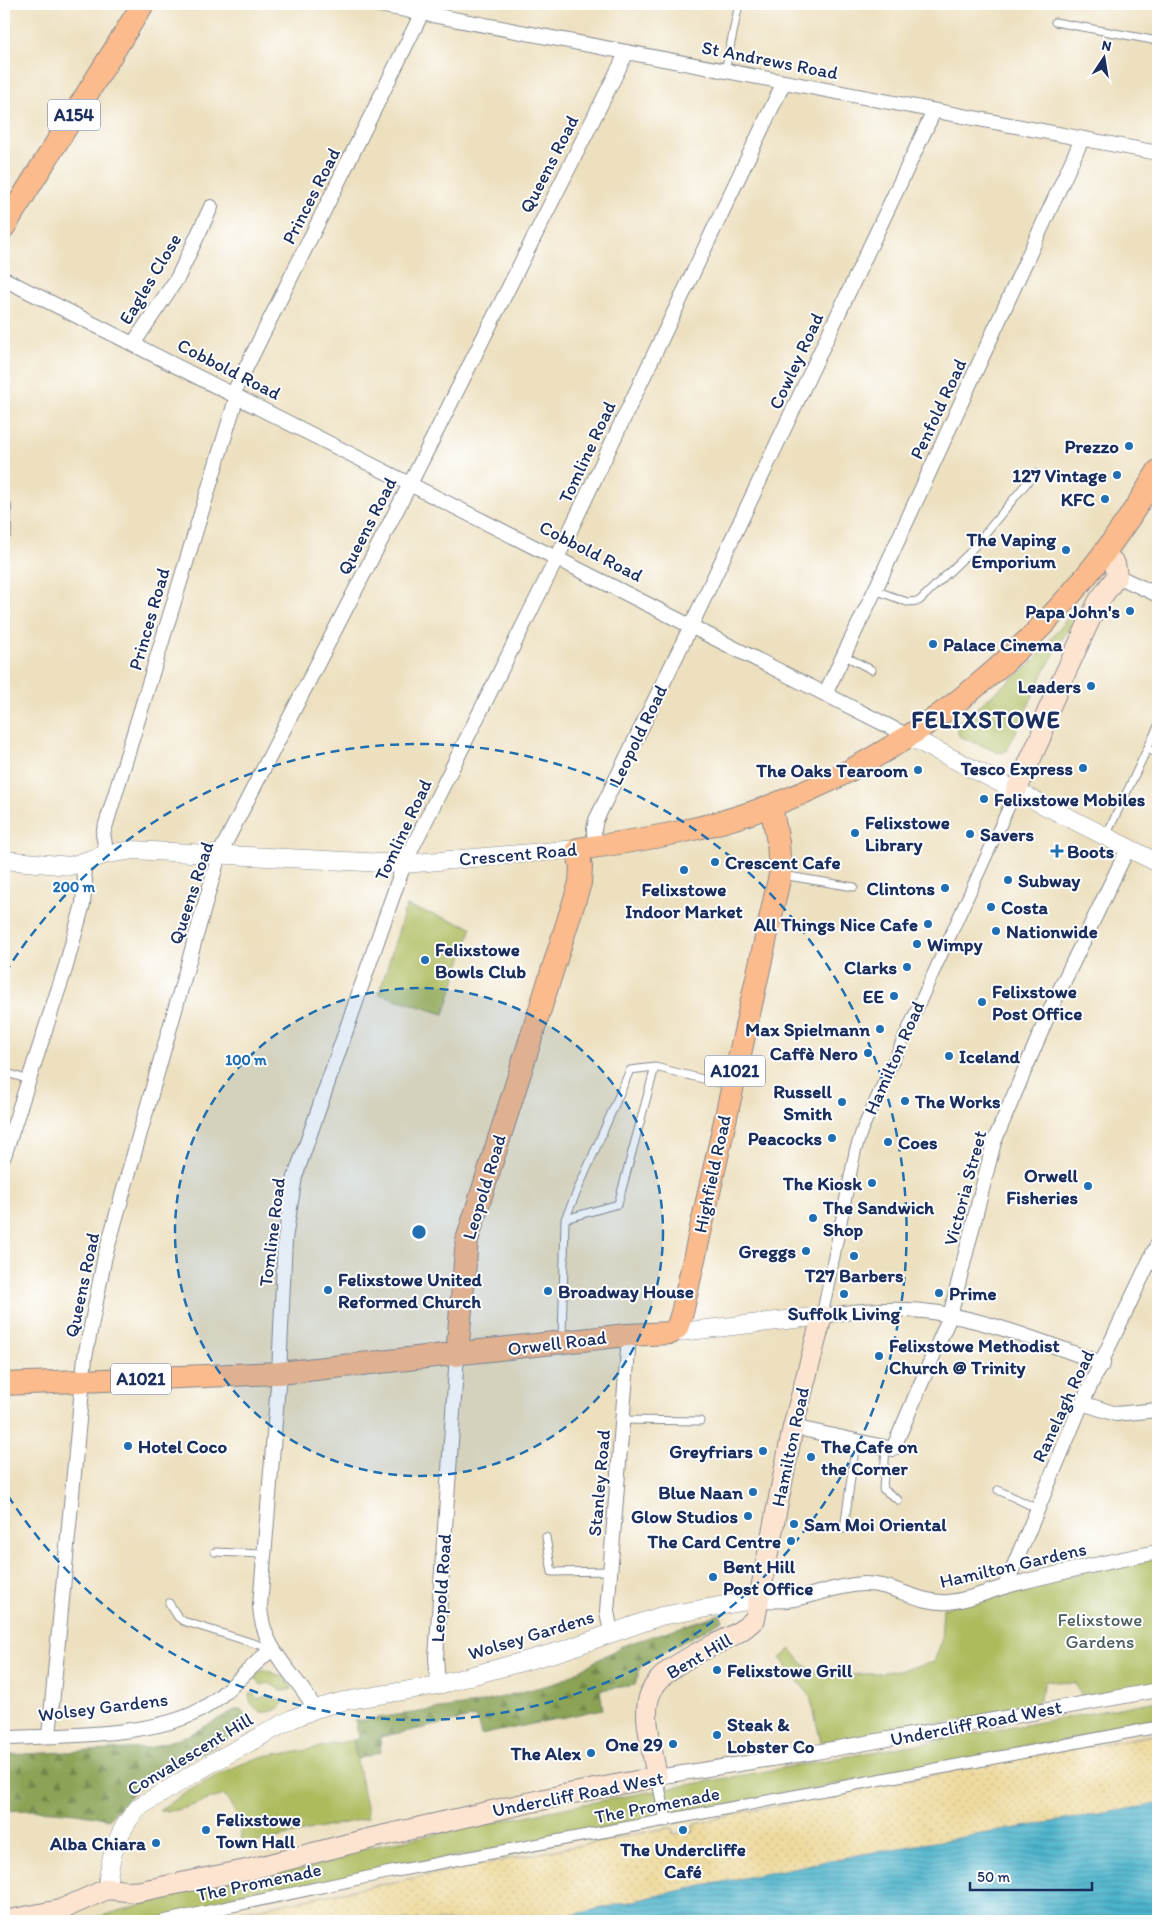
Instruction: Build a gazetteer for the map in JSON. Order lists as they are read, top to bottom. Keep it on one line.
{"streets":{"main road":["A154","Leopold Road","Crescent Road","Hamilton Road","A1021","Highfield Road","Orwell Road","Bent Hill","Undercliff Road West"],"street":["St Andrews Road","Queens Road","Princes Road","Eagles Close","Cowley Road","Cobbold Road","Penfold Road","Tomline Road","Victoria Street","Ranelagh Road","Stanley Road","Hamilton Gardens","Wolsey Gardens","Convalescent Hill","The Promenade"]},"crossings":[["St Andrews Road","Queens Road"],["St Andrews Road","Princes Road"],["St Andrews Road","Cowley Road"],["St Andrews Road","Penfold Road"],["St Andrews Road","Tomline Road"],["Queens Road","Cobbold Road"],["Queens Road","Crescent Road"],["Queens Road","Orwell Road"],["Queens Road","Wolsey Gardens"],["Princes Road","Cobbold Road"],["Princes Road","Crescent Road"],["Eagles Close","Cobbold Road"],["Cowley Road","Cobbold Road"],["Cowley Road","Leopold Road"],["Cobbold Road","Penfold Road"],["Cobbold Road","Tomline Road"],["Cobbold Road","Leopold Road"],["Cobbold Road","Crescent Road"],["Cobbold Road","Hamilton Road"],["Cobbold Road","Victoria Street"],["Tomline Road","Crescent Road"],["Tomline Road","Orwell Road"],["Tomline Road","Wolsey Gardens"],["Tomline Road","Convalescent Hill"],["Leopold Road","Crescent Road"],["Leopold Road","Orwell Road"],["Leopold Road","Wolsey Gardens"],["Crescent Road","Highfield Road"],["Hamilton Road","Orwell Road"],["Hamilton Road","Hamilton Gardens"],["Hamilton Road","Wolsey Gardens"],["Hamilton Road","Bent Hill"],["Highfield Road","Orwell Road"],["Victoria Street","Orwell Road"],["Orwell Road","Ranelagh Road"],["Orwell Road","Stanley Road"],["Ranelagh Road","Hamilton Gardens"],["Stanley Road","Wolsey Gardens"],["Hamilton Gardens","Wolsey Gardens"],["Hamilton Gardens","Bent Hill"],["Wolsey Gardens","Bent Hill"],["Wolsey Gardens","Convalescent Hill"],["Bent Hill","Undercliff Road West"],["Undercliff Road West","Convalescent Hill"]],"districts":["FELIXSTOWE"],"parks":["Felixstowe Gardens"],"places":{"other":["Prezzo","127 Vintage","KFC","The Vaping Emporium","Papa John's","Palace Cinema","Leaders","Tesco Express","The Oaks Tearoom","Felixstowe Mobiles","Felixstowe Library","Savers","Crescent Cafe","Felixstowe Indoor Market","Subway","Clintons","Costa","All Things Nice Cafe","Nationwide","Wimpy","Felixstowe Bowls Club","Clarks","EE","Felixstowe Post Office","Max Spielmann","Caffè Nero","Iceland","The Works","Russell Smith","Peacocks","Coes","The Kiosk","Orwell Fisheries","The Sandwich Shop","Greggs","T27 Barbers","Felixstowe United Reformed Church","Broadway House","Prime","Suffolk Living","Felixstowe Methodist Church @ Trinity","Hotel Coco","Greyfriars","The Cafe on the Corner","Blue Naan","Glow Studios","Sam Moi Oriental","The Card Centre","Bent Hill Post Office","Felixstowe Grill","Steak & Lobster Co","One 29","The Alex","Felixstowe Town Hall","The Undercliffe Café","Alba Chiara"],"health":["Boots"]},"scale_bar":"50 m","north":"top","rings":["200 m","100 m"]}
